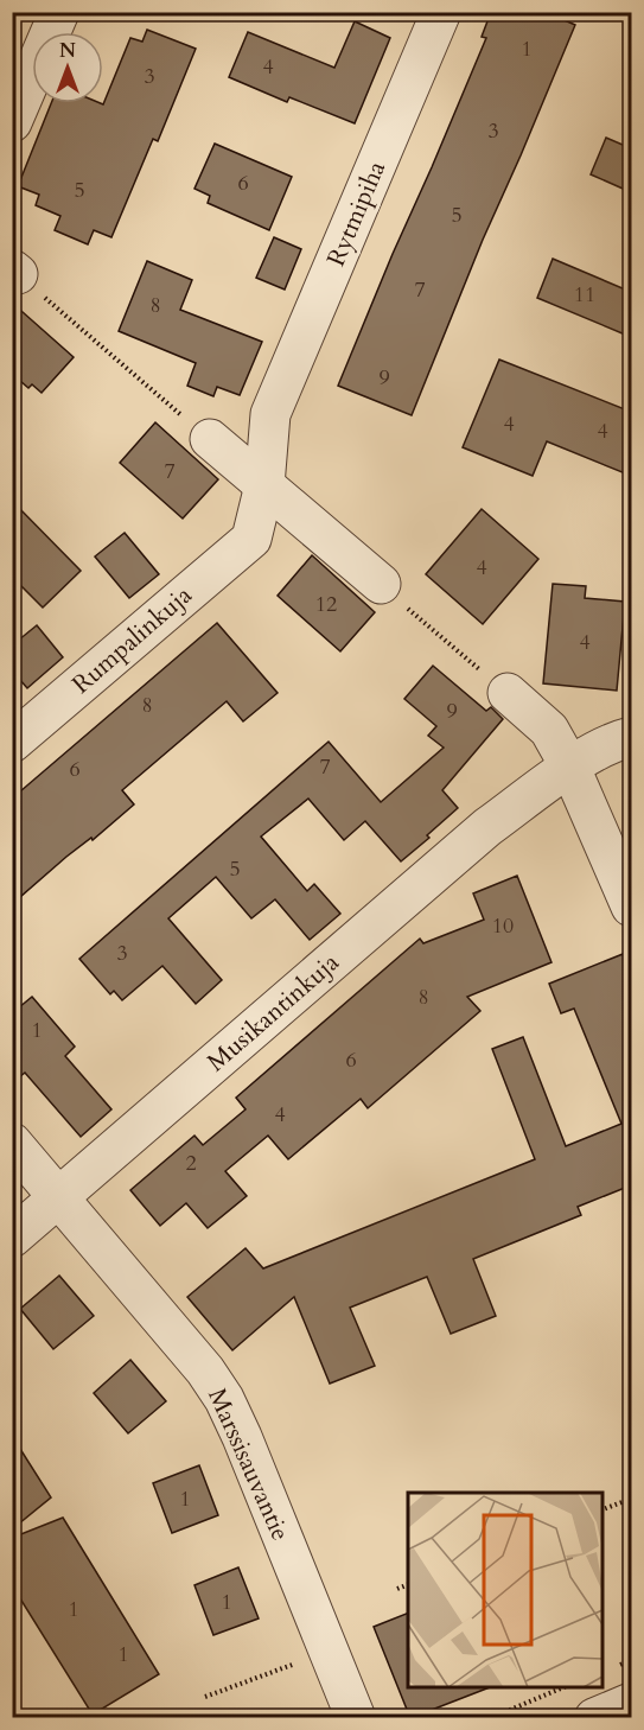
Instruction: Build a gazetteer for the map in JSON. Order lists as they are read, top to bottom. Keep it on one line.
{"streets":{"street":["Rytmipiha","Rumpalinkuja","Musikantinkuja","Marssisauvantie"]},"crossings":[["Rytmipiha","Rumpalinkuja"],["Musikantinkuja","Marssisauvantie"]],"house_numbers":["1","4","3","3","6","5","5","7","11","8","9","4","4","7","4","12","4","8","9","7","6","5","10","3","8","1","6","4","2","1","1","1","1"],"north":"top"}
